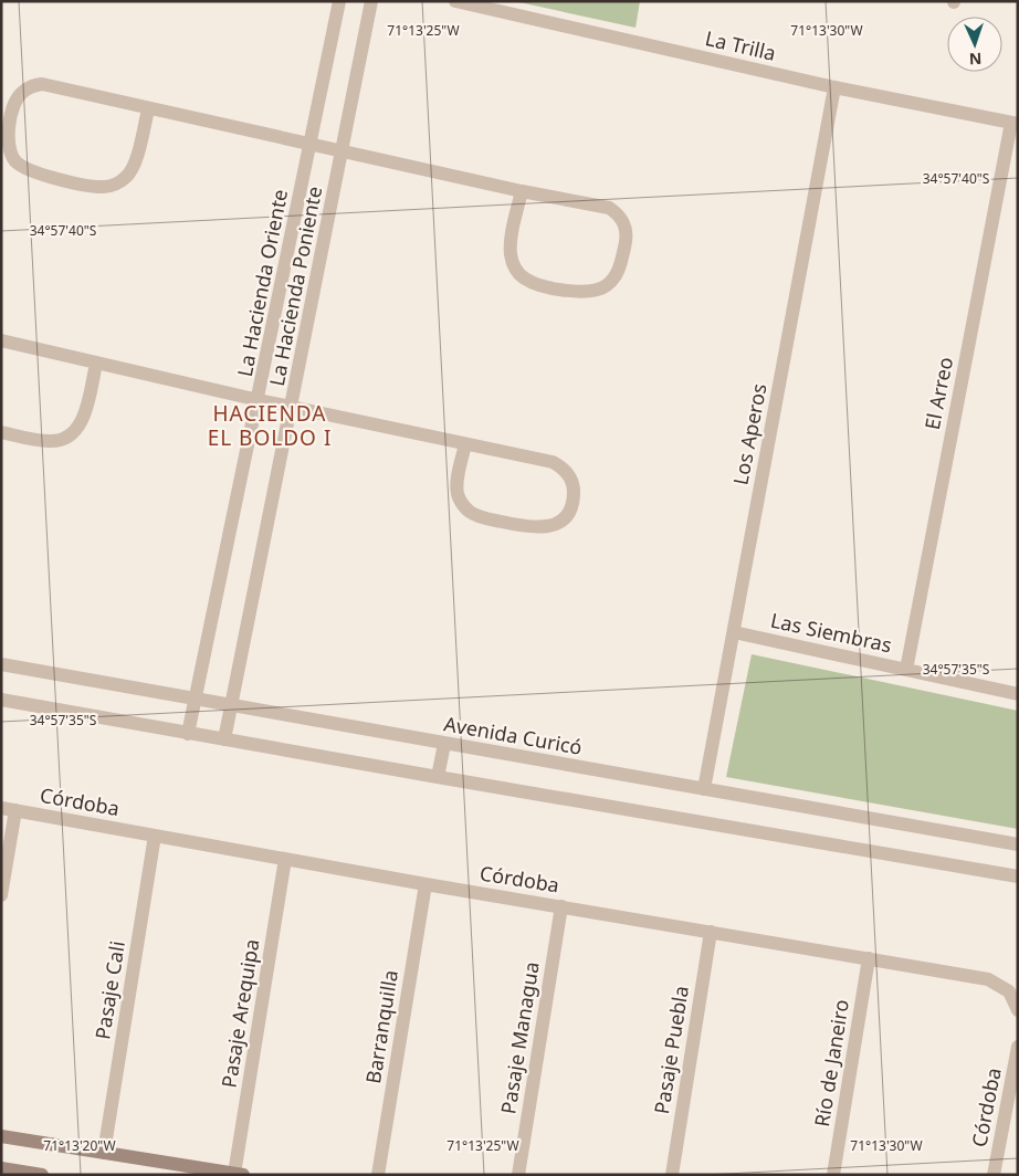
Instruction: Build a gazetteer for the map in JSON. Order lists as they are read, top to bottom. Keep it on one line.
{"streets":{"street":["La Trilla","La Hacienda Oriente","La Hacienda Poniente","El Arreo","Los Aperos","Las Siembras","Avenida Curicó","Córdoba","Pasaje Cali","Pasaje Arequipa","Barranquilla","Pasaje Managua","Pasaje Puebla","Río de Janeiro"]},"crossings":[["La Trilla","El Arreo"],["La Trilla","Los Aperos"],["La Hacienda Oriente","Avenida Curicó"],["La Hacienda Poniente","Avenida Curicó"],["El Arreo","Las Siembras"],["Los Aperos","Las Siembras"],["Los Aperos","Avenida Curicó"],["Córdoba","Pasaje Cali"],["Córdoba","Pasaje Arequipa"],["Córdoba","Barranquilla"],["Córdoba","Pasaje Managua"],["Córdoba","Pasaje Puebla"],["Córdoba","Río de Janeiro"]],"districts":["HACIENDA EL BOLDO I"],"north":"bottom","coordinates":["71°13'25\"W","71°13'30\"W","34°57'40\"S","34°57'35\"S","71°13'20\"W"]}
